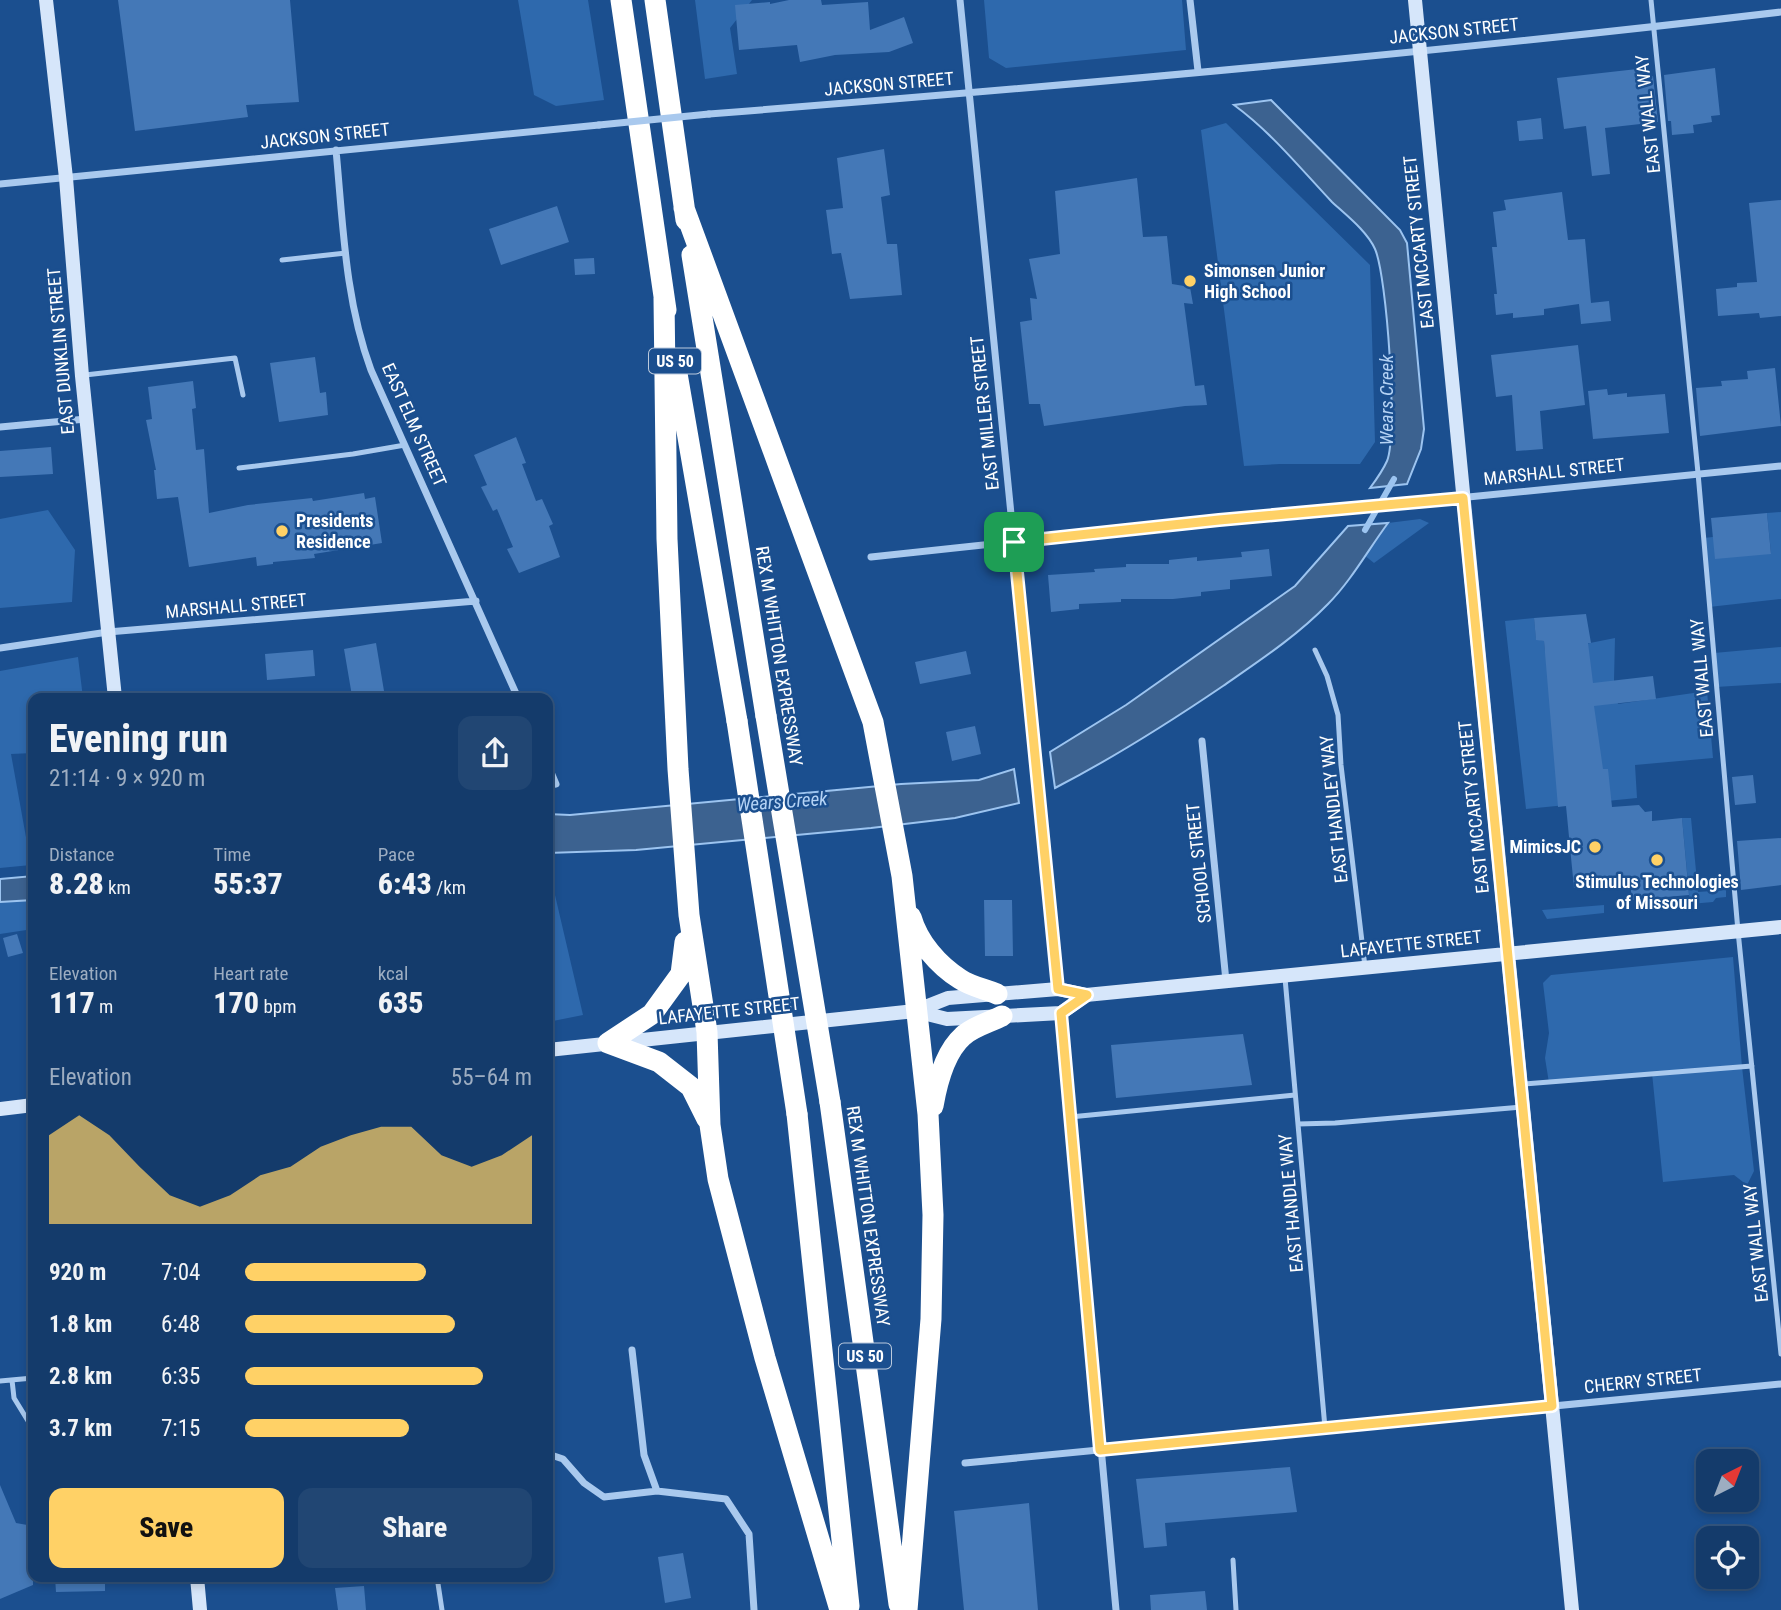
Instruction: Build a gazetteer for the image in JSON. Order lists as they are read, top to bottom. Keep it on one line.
{"streets":{"highway":["US 50","REX M WHITTON EXPRESSWAY"],"main road":["EAST MCCARTY STREET","EAST DUNKLIN STREET","LAFAYETTE STREET"],"street":["JACKSON STREET","EAST MILLER STREET","EAST ELM STREET","MARSHALL STREET","SCHOOL STREET","CHERRY STREET"],"lane":["EAST WALL WAY","EAST HANDLEY WAY","EAST HANDLE WAY"]},"crossings":[["JACKSON STREET","EAST WALL WAY"],["JACKSON STREET","EAST MCCARTY STREET"],["JACKSON STREET","EAST DUNKLIN STREET"],["JACKSON STREET","EAST MILLER STREET"],["JACKSON STREET","EAST ELM STREET"],["EAST WALL WAY","MARSHALL STREET"],["EAST WALL WAY","LAFAYETTE STREET"],["EAST MCCARTY STREET","MARSHALL STREET"],["EAST MCCARTY STREET","LAFAYETTE STREET"],["EAST MCCARTY STREET","CHERRY STREET"],["EAST DUNKLIN STREET","MARSHALL STREET"],["EAST MILLER STREET","MARSHALL STREET"],["EAST MILLER STREET","LAFAYETTE STREET"],["EAST ELM STREET","MARSHALL STREET"],["EAST HANDLEY WAY","LAFAYETTE STREET"],["SCHOOL STREET","LAFAYETTE STREET"],["LAFAYETTE STREET","EAST HANDLE WAY"],["EAST HANDLE WAY","CHERRY STREET"]],"water":["Wears Creek"],"places":["Simonsen Junior High School","Presidents Residence","MimicsJC","Stimulus Technologies of Missouri"],"north":"top right","page":{"heading":["Evening run","21:14 · 9 × 920 m"],"stats":[["Distance","8.28 km"],["Time","55:37"],["Pace","6:43 /km"],["Elevation","117 m"],["Heart rate","170 bpm"],["kcal","635"]],"chart":["Elevation","55–64 m"],"list":[{"name":"920 m","note":"7:04"},{"name":"1.8 km","note":"6:48"},{"name":"2.8 km","note":"6:35"},{"name":"3.7 km","note":"7:15"}],"buttons":["Save","Share"]}}
